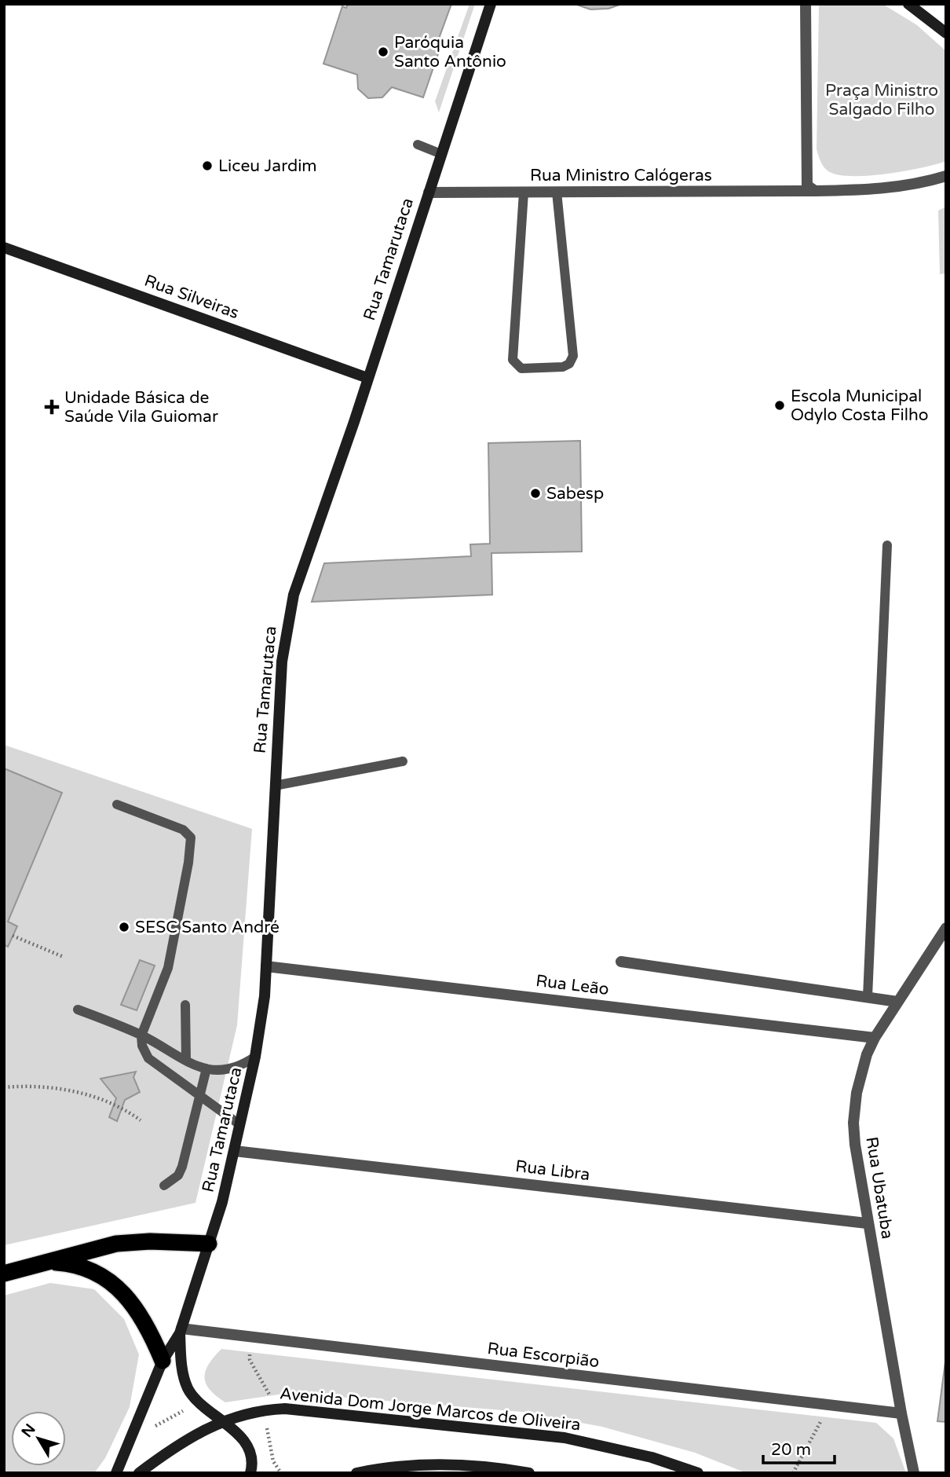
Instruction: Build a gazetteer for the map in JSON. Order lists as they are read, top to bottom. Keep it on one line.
{"streets":{"street":["Rua Ministro Calógeras","Rua Tamarutaca","Rua Silveiras","Rua Leão","Rua Libra","Rua Ubatuba","Rua Escorpião","Avenida Dom Jorge Marcos de Oliveira"]},"crossings":[["Rua Ministro Calógeras","Rua Tamarutaca"],["Rua Tamarutaca","Rua Silveiras"],["Rua Tamarutaca","Rua Leão"],["Rua Tamarutaca","Rua Libra"],["Rua Tamarutaca","Rua Escorpião"],["Rua Tamarutaca","Avenida Dom Jorge Marcos de Oliveira"],["Rua Leão","Rua Ubatuba"],["Rua Libra","Rua Ubatuba"],["Rua Ubatuba","Rua Escorpião"]],"parks":["Praça Ministro Salgado Filho"],"places":{"other":["Paróquia Santo Antônio","Liceu Jardim","Escola Municipal Odylo Costa Filho","Sabesp","SESC Santo André"],"health":["Unidade Básica de Saúde Vila Guiomar"]},"scale_bar":"20 m","north":"top left"}
